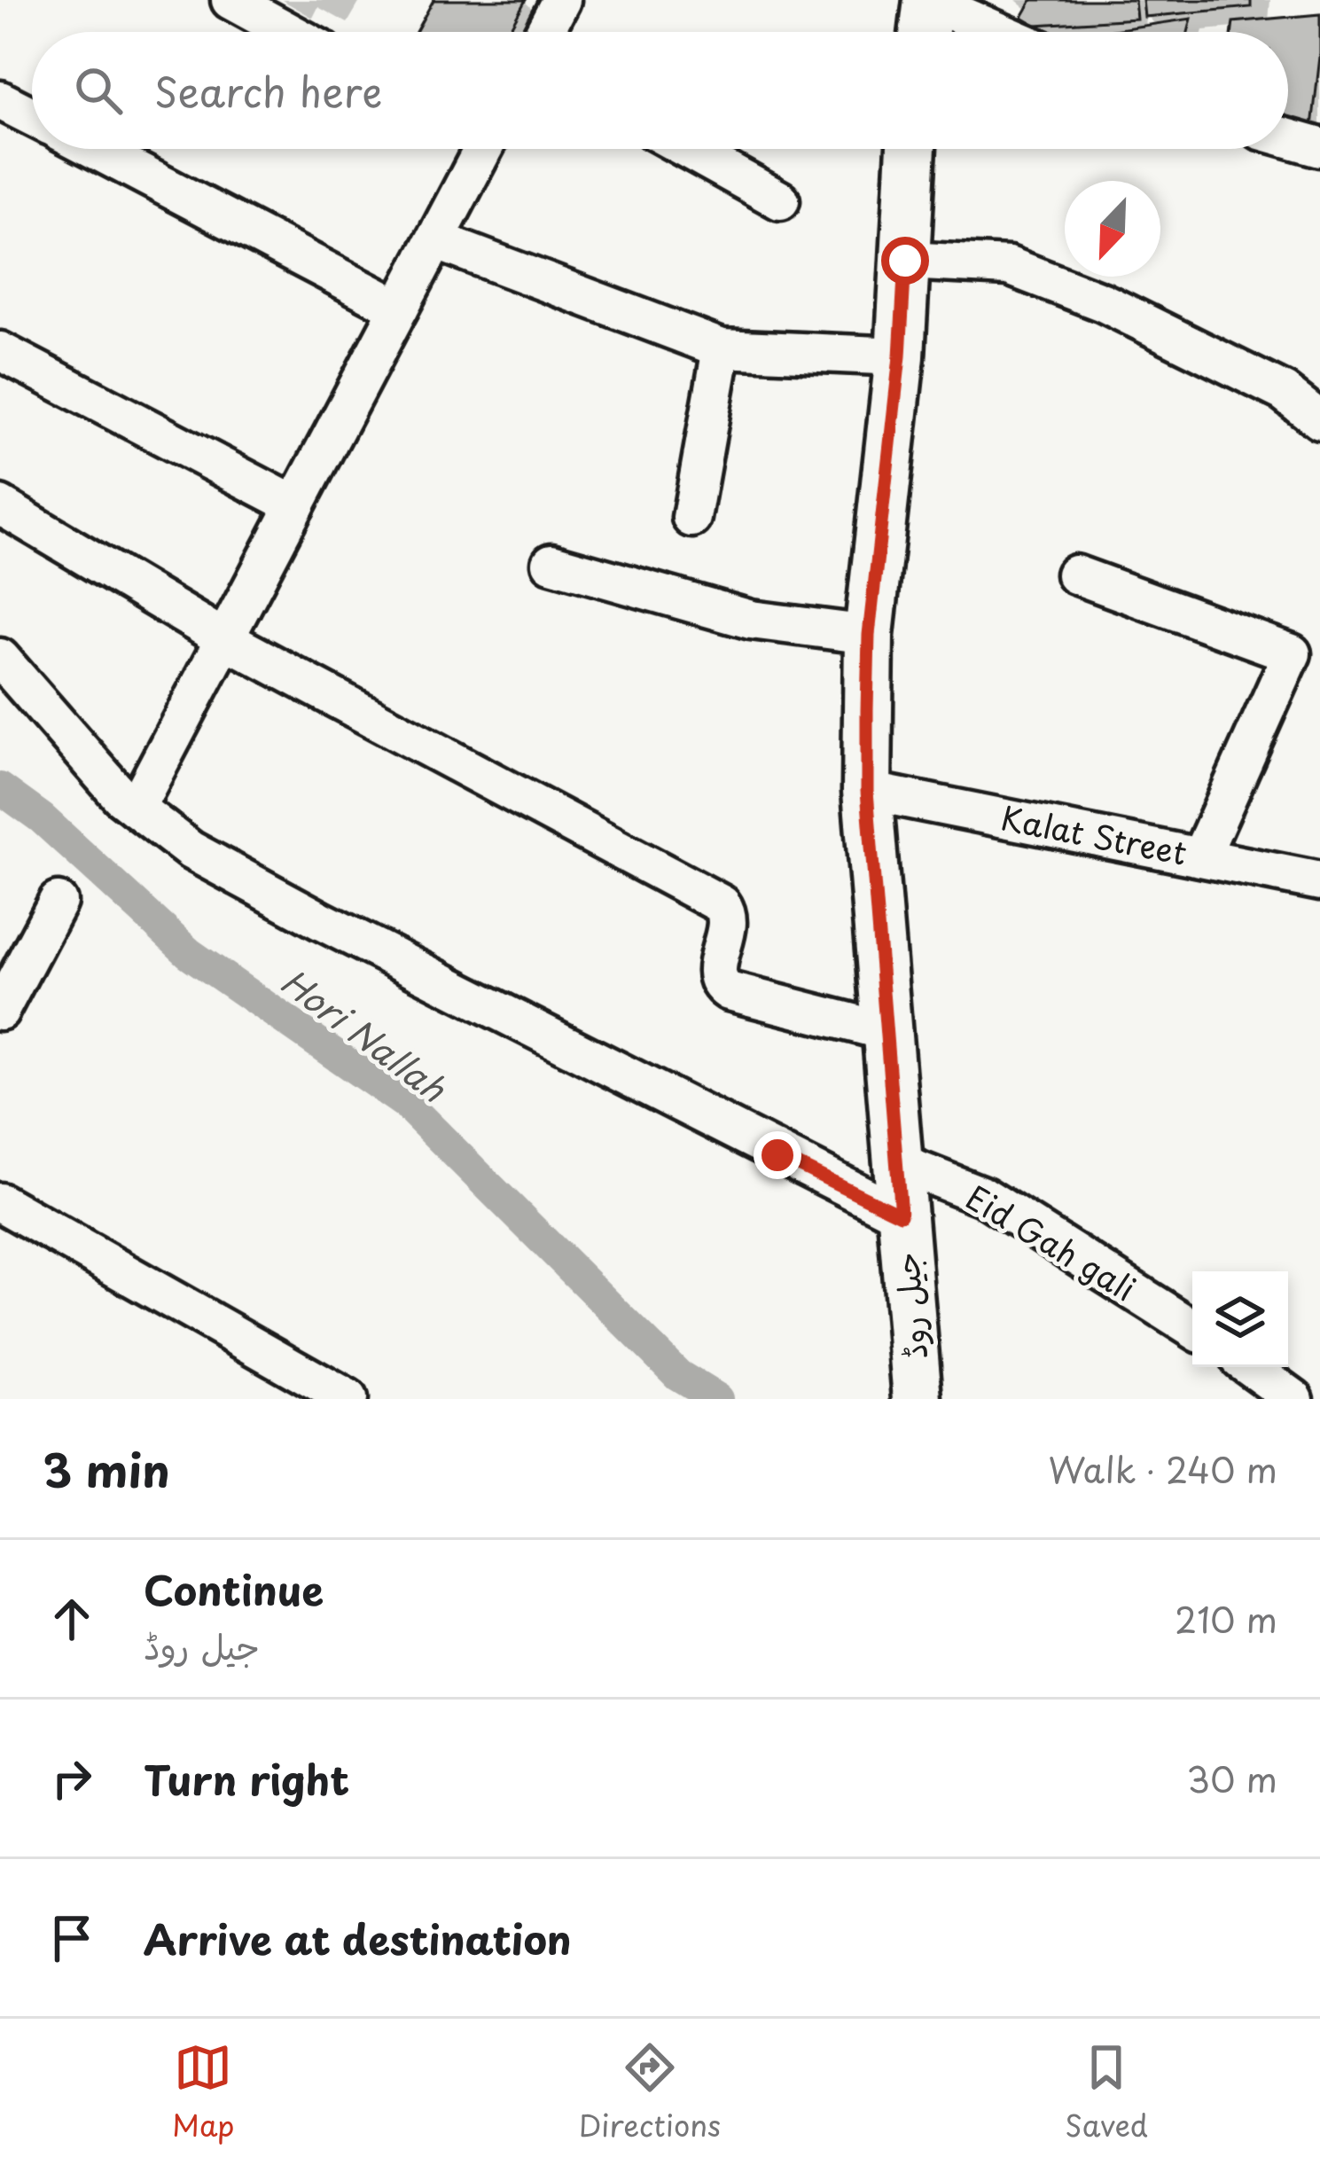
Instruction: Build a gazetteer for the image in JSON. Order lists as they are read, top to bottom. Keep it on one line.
{"streets":{"main road":["جیل روڈ"],"street":["Kalat Street","Eid Gah gali"]},"crossings":[["Kalat Street","جیل روڈ"],["Eid Gah gali","جیل روڈ"]],"water":["Hori Nallah"],"north":"bottom left","page":{"search":"Search here","heading":["3 min","Walk · 240 m"],"list":[["Continue","جیل روڈ","210 m"],["Turn right","30 m"],"Arrive at destination"],"nav":["Map","Directions","Saved"]}}
